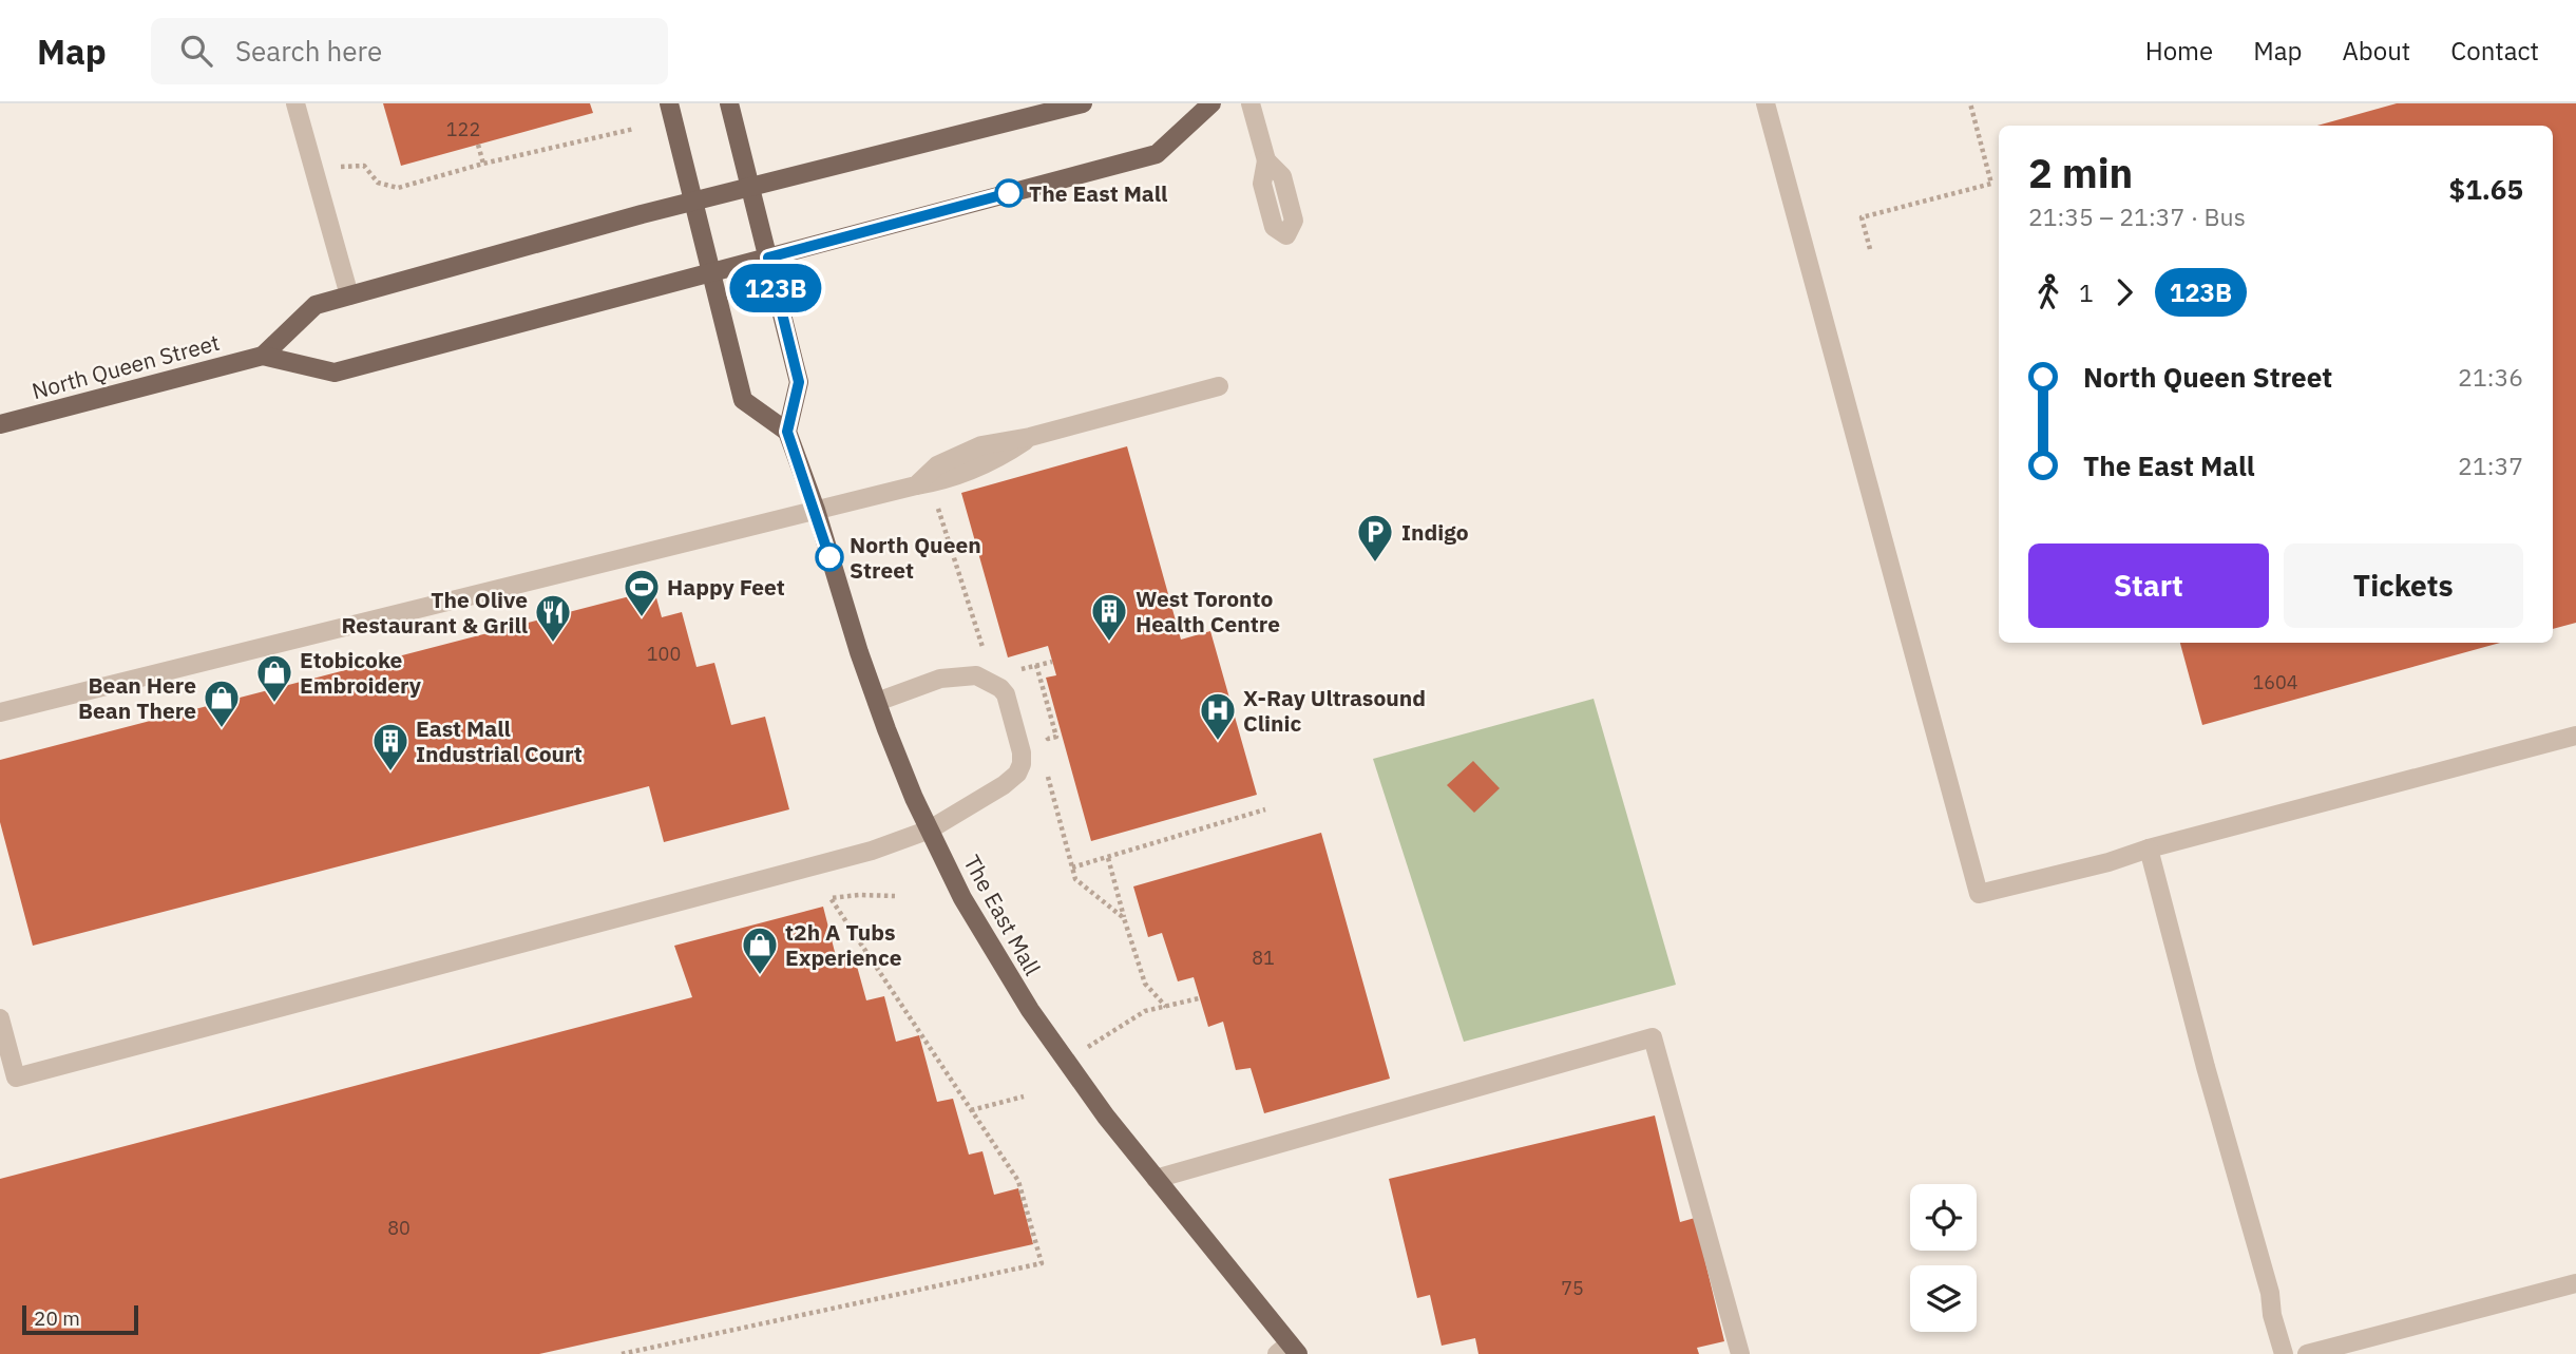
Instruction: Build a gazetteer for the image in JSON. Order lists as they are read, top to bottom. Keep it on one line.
{"streets":{"main road":["North Queen Street","The East Mall"]},"places":{"other":["The East Mall","North Queen Street"],"parking":["Indigo"],"sports":["Happy Feet"],"building":["West Toronto Health Centre","East Mall Industrial Court"],"restaurant":["The Olive Restaurant & Grill"],"shop":["Etobicoke Embroidery","Bean Here Bean There","t2h A Tubs Experience"],"hospital":["X-Ray Ultrasound Clinic"]},"lines":["bus line 123B"],"house_numbers":["122","100","1604","81","80","75"],"scale_bar":"20 m","page":{"header":"Map","search":"Search here","nav":["Home","Map","About","Contact"],"on_map":"123B","heading":["2 min","21:35 – 21:37 · Bus","$1.65"],"legs":["1","123B"],"list":[{"name":"North Queen Street","value":"21:36"},{"name":"The East Mall","value":"21:37"}],"buttons":["Start","Tickets"],"scale":"20 m"}}
